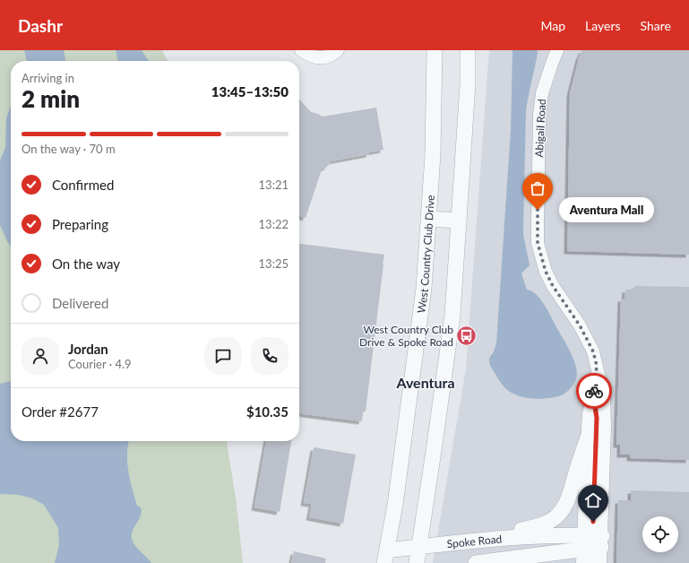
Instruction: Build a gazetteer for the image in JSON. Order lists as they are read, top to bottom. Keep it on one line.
{"streets":{"street":["Abigail Road","West Country Club Drive","Spoke Road"]},"crossings":[["Abigail Road","Spoke Road"],["West Country Club Drive","Spoke Road"]],"districts":["Aventura"],"places":{"other":["Aventura Mall"],"bus stop":["West Country Club Drive & Spoke Road"]},"page":{"header":"Dashr","nav":["Map","Layers","Share"],"heading":["2 min","Arriving in","13:45–13:50"],"panel":["Jordan","Courier · 4.9","Order #2677","$10.35"],"bar":"On the way · 70 m","list":[["Confirmed","13:21"],["Preparing","13:22"],["On the way","13:25"],"Delivered"],"bubble":"Aventura Mall"}}
